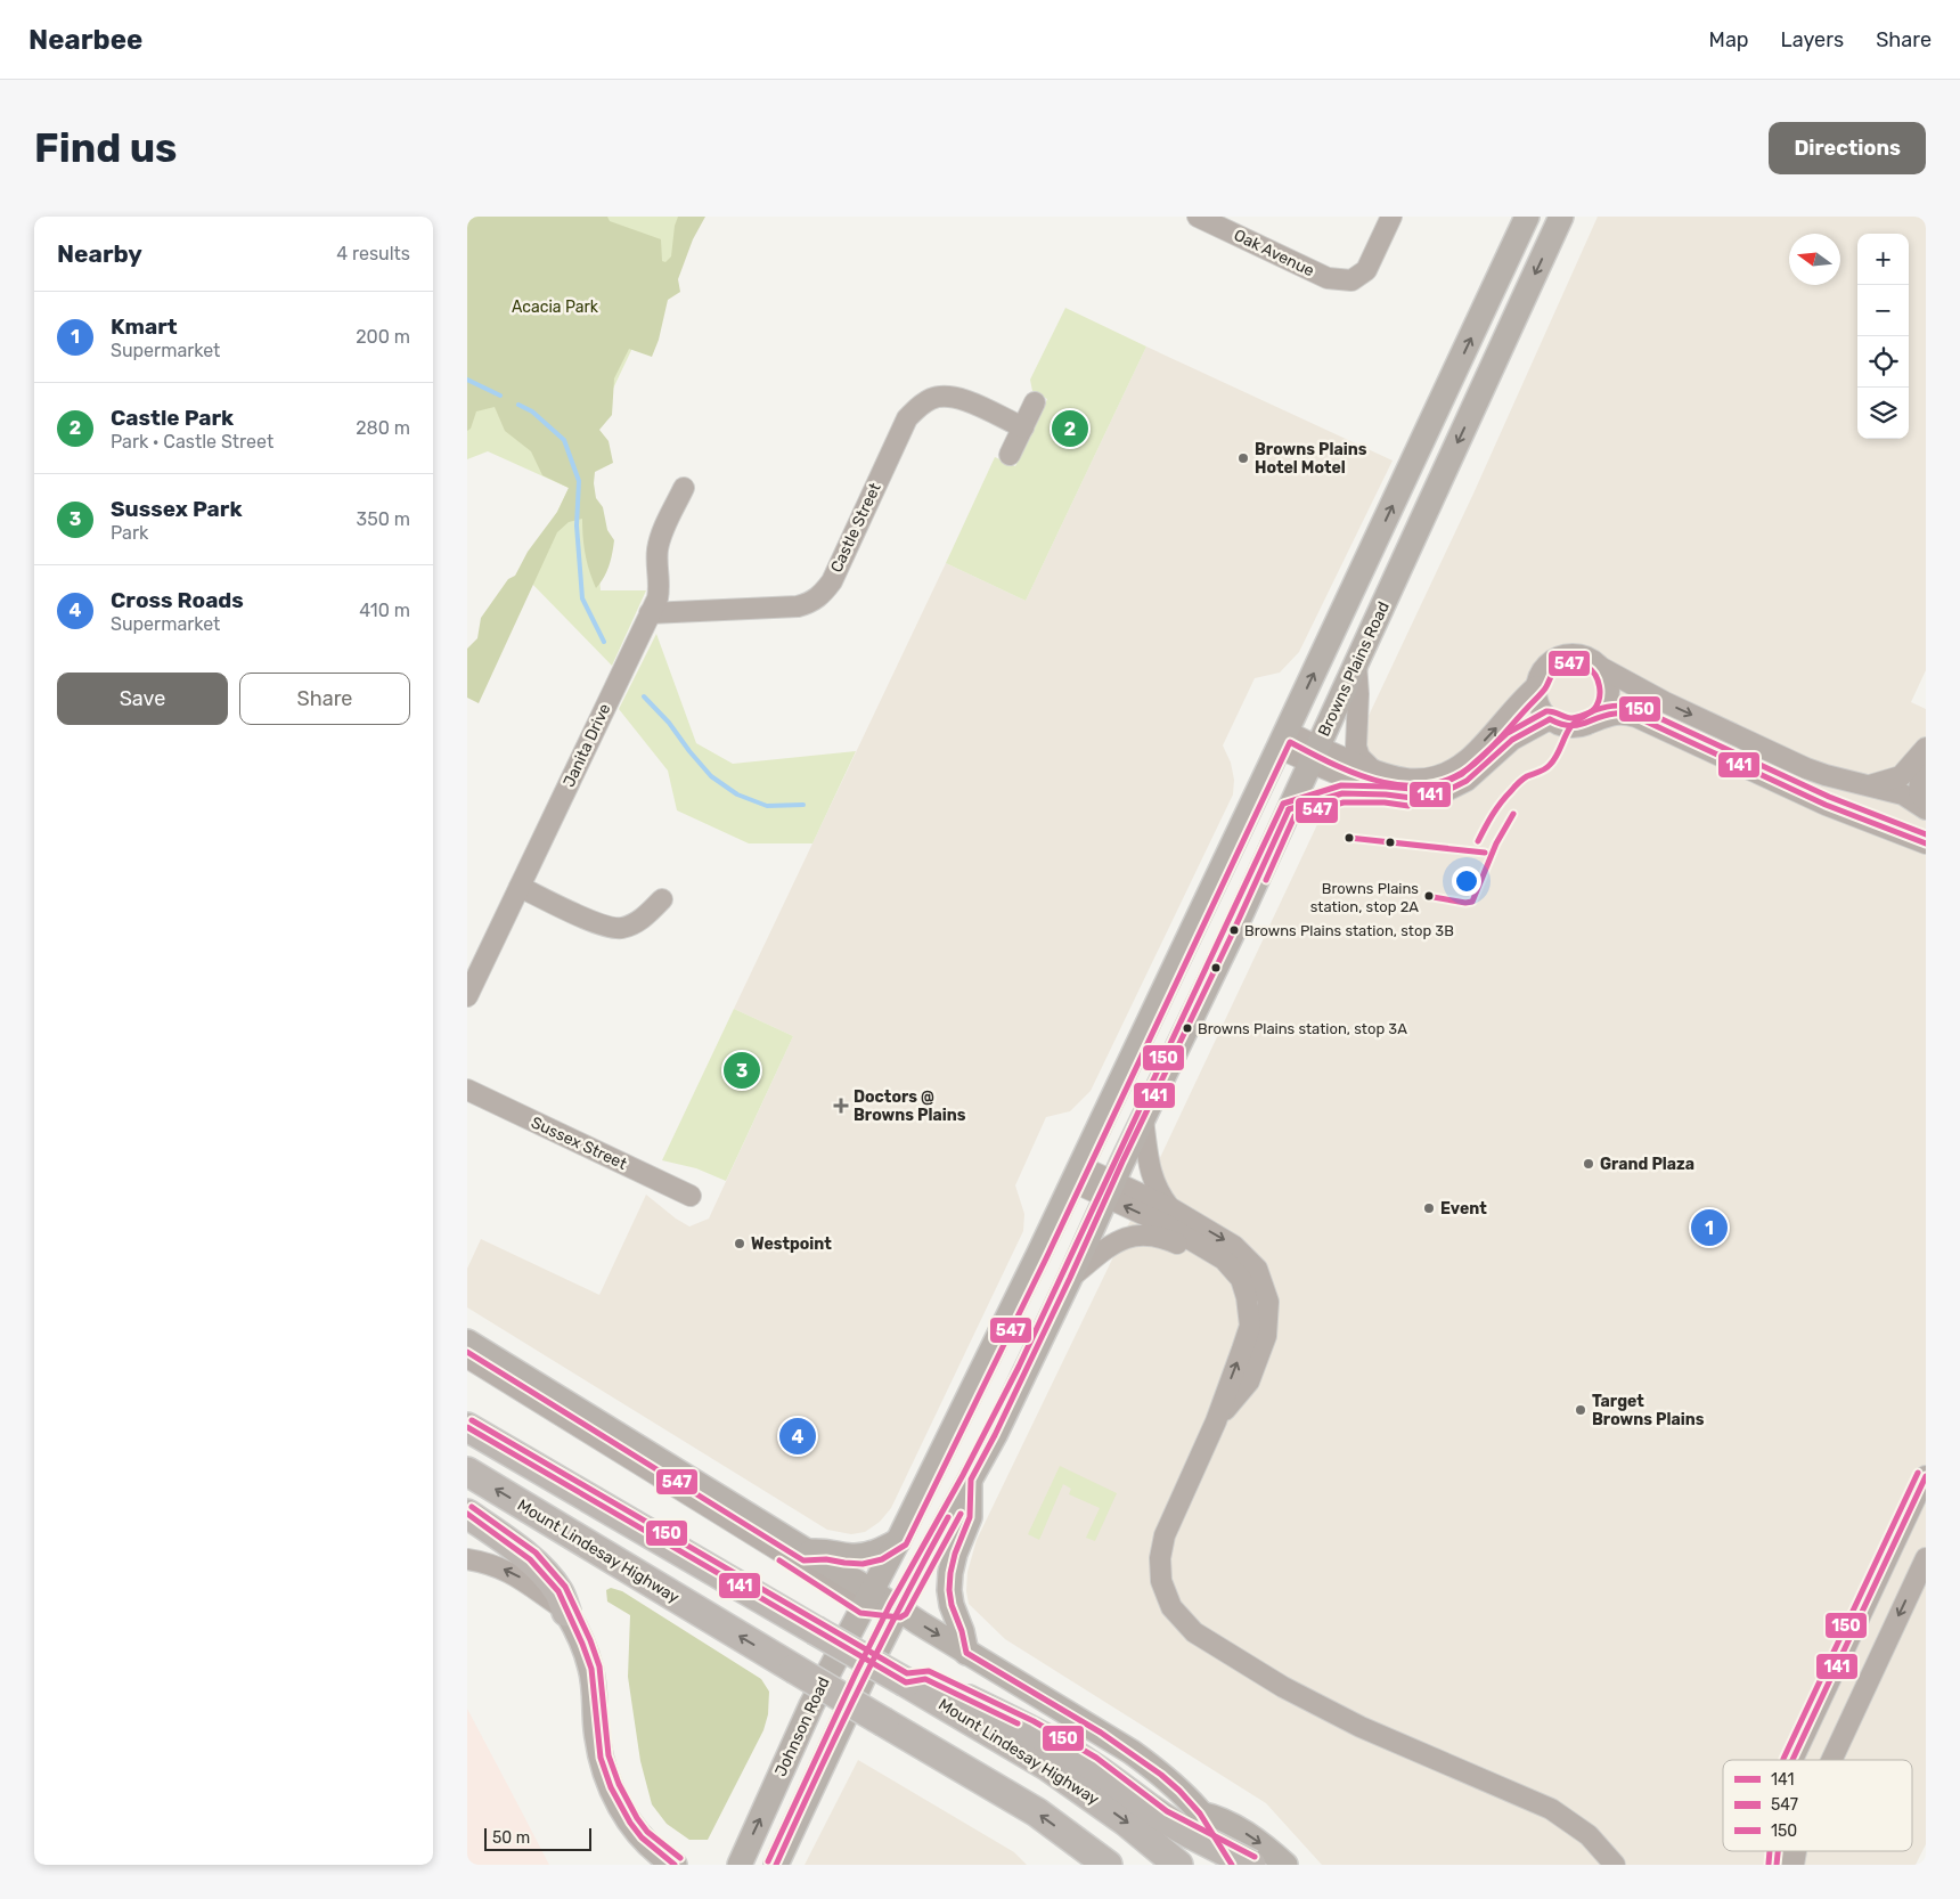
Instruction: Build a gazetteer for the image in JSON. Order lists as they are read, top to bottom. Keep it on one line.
{"streets":{"highway":["Mount Lindesay Highway"],"main road":["Browns Plains Road","Johnson Road"],"street":["Oak Avenue","Castle Street","Janita Drive","Sussex Street"]},"crossings":[["Castle Street","Janita Drive"]],"parks":["Acacia Park"],"places":{"other":["Browns Plains Hotel Motel","Browns Plains station, stop 2A","Browns Plains station, stop 3B","Browns Plains station, stop 3A","Grand Plaza","Event","Westpoint","Target Browns Plains"],"health":["Doctors @ Browns Plains"]},"lines":["transit line 547","transit line 150","transit line 141"],"legend":["141","547","150"],"scale_bar":"50 m","north":"left","page":{"header":"Nearbee","nav":["Map","Layers","Share"],"buttons":["Directions",["Save","Share"]],"title":"Find us","heading":["Nearby","4 results"],"map_buttons":["+","−"],"list":[{"mark":"1","name":"Kmart","note":"Supermarket","value":"200 m"},{"mark":"2","name":"Castle Park","note":"Park · Castle Street","value":"280 m"},{"mark":"3","name":"Sussex Park","note":"Park","value":"350 m"},{"mark":"4","name":"Cross Roads","note":"Supermarket","value":"410 m"}],"pins":["2","3","1","4"],"scale":"50 m"}}
